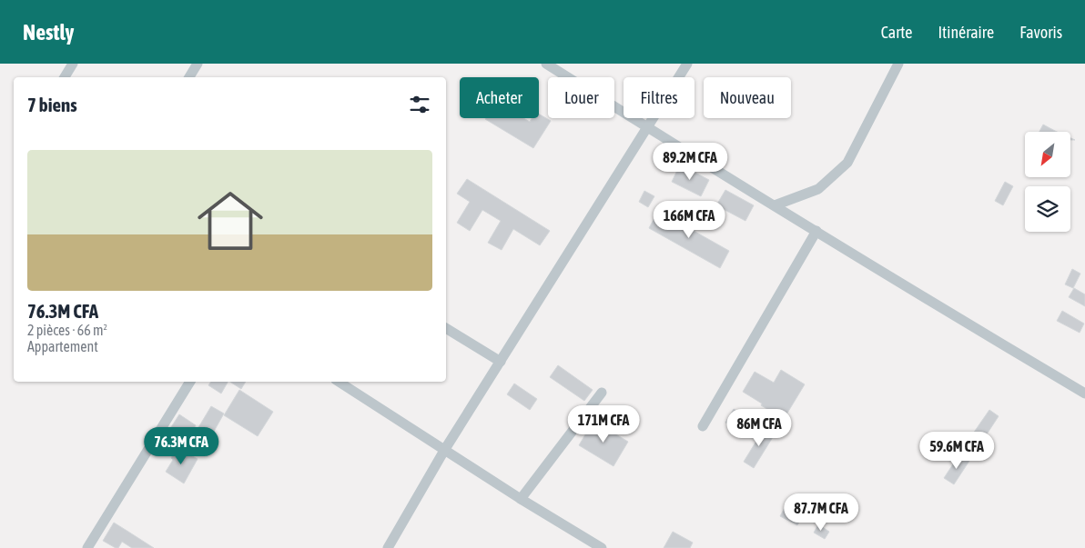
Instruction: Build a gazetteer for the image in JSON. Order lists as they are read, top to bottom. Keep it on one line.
{"north":"bottom left","page":{"header":"Nestly","nav":["Carte","Itinéraire","Favoris"],"chip":["Acheter","Louer","Filtres","Nouveau"],"heading":"7 biens","list":[{"name":"76.3M CFA","note":"2 pièces · 66 m² · Appartement"}],"price":["89.2M CFA","166M CFA","171M CFA","86M CFA","76.3M CFA","59.6M CFA","87.7M CFA"]}}
